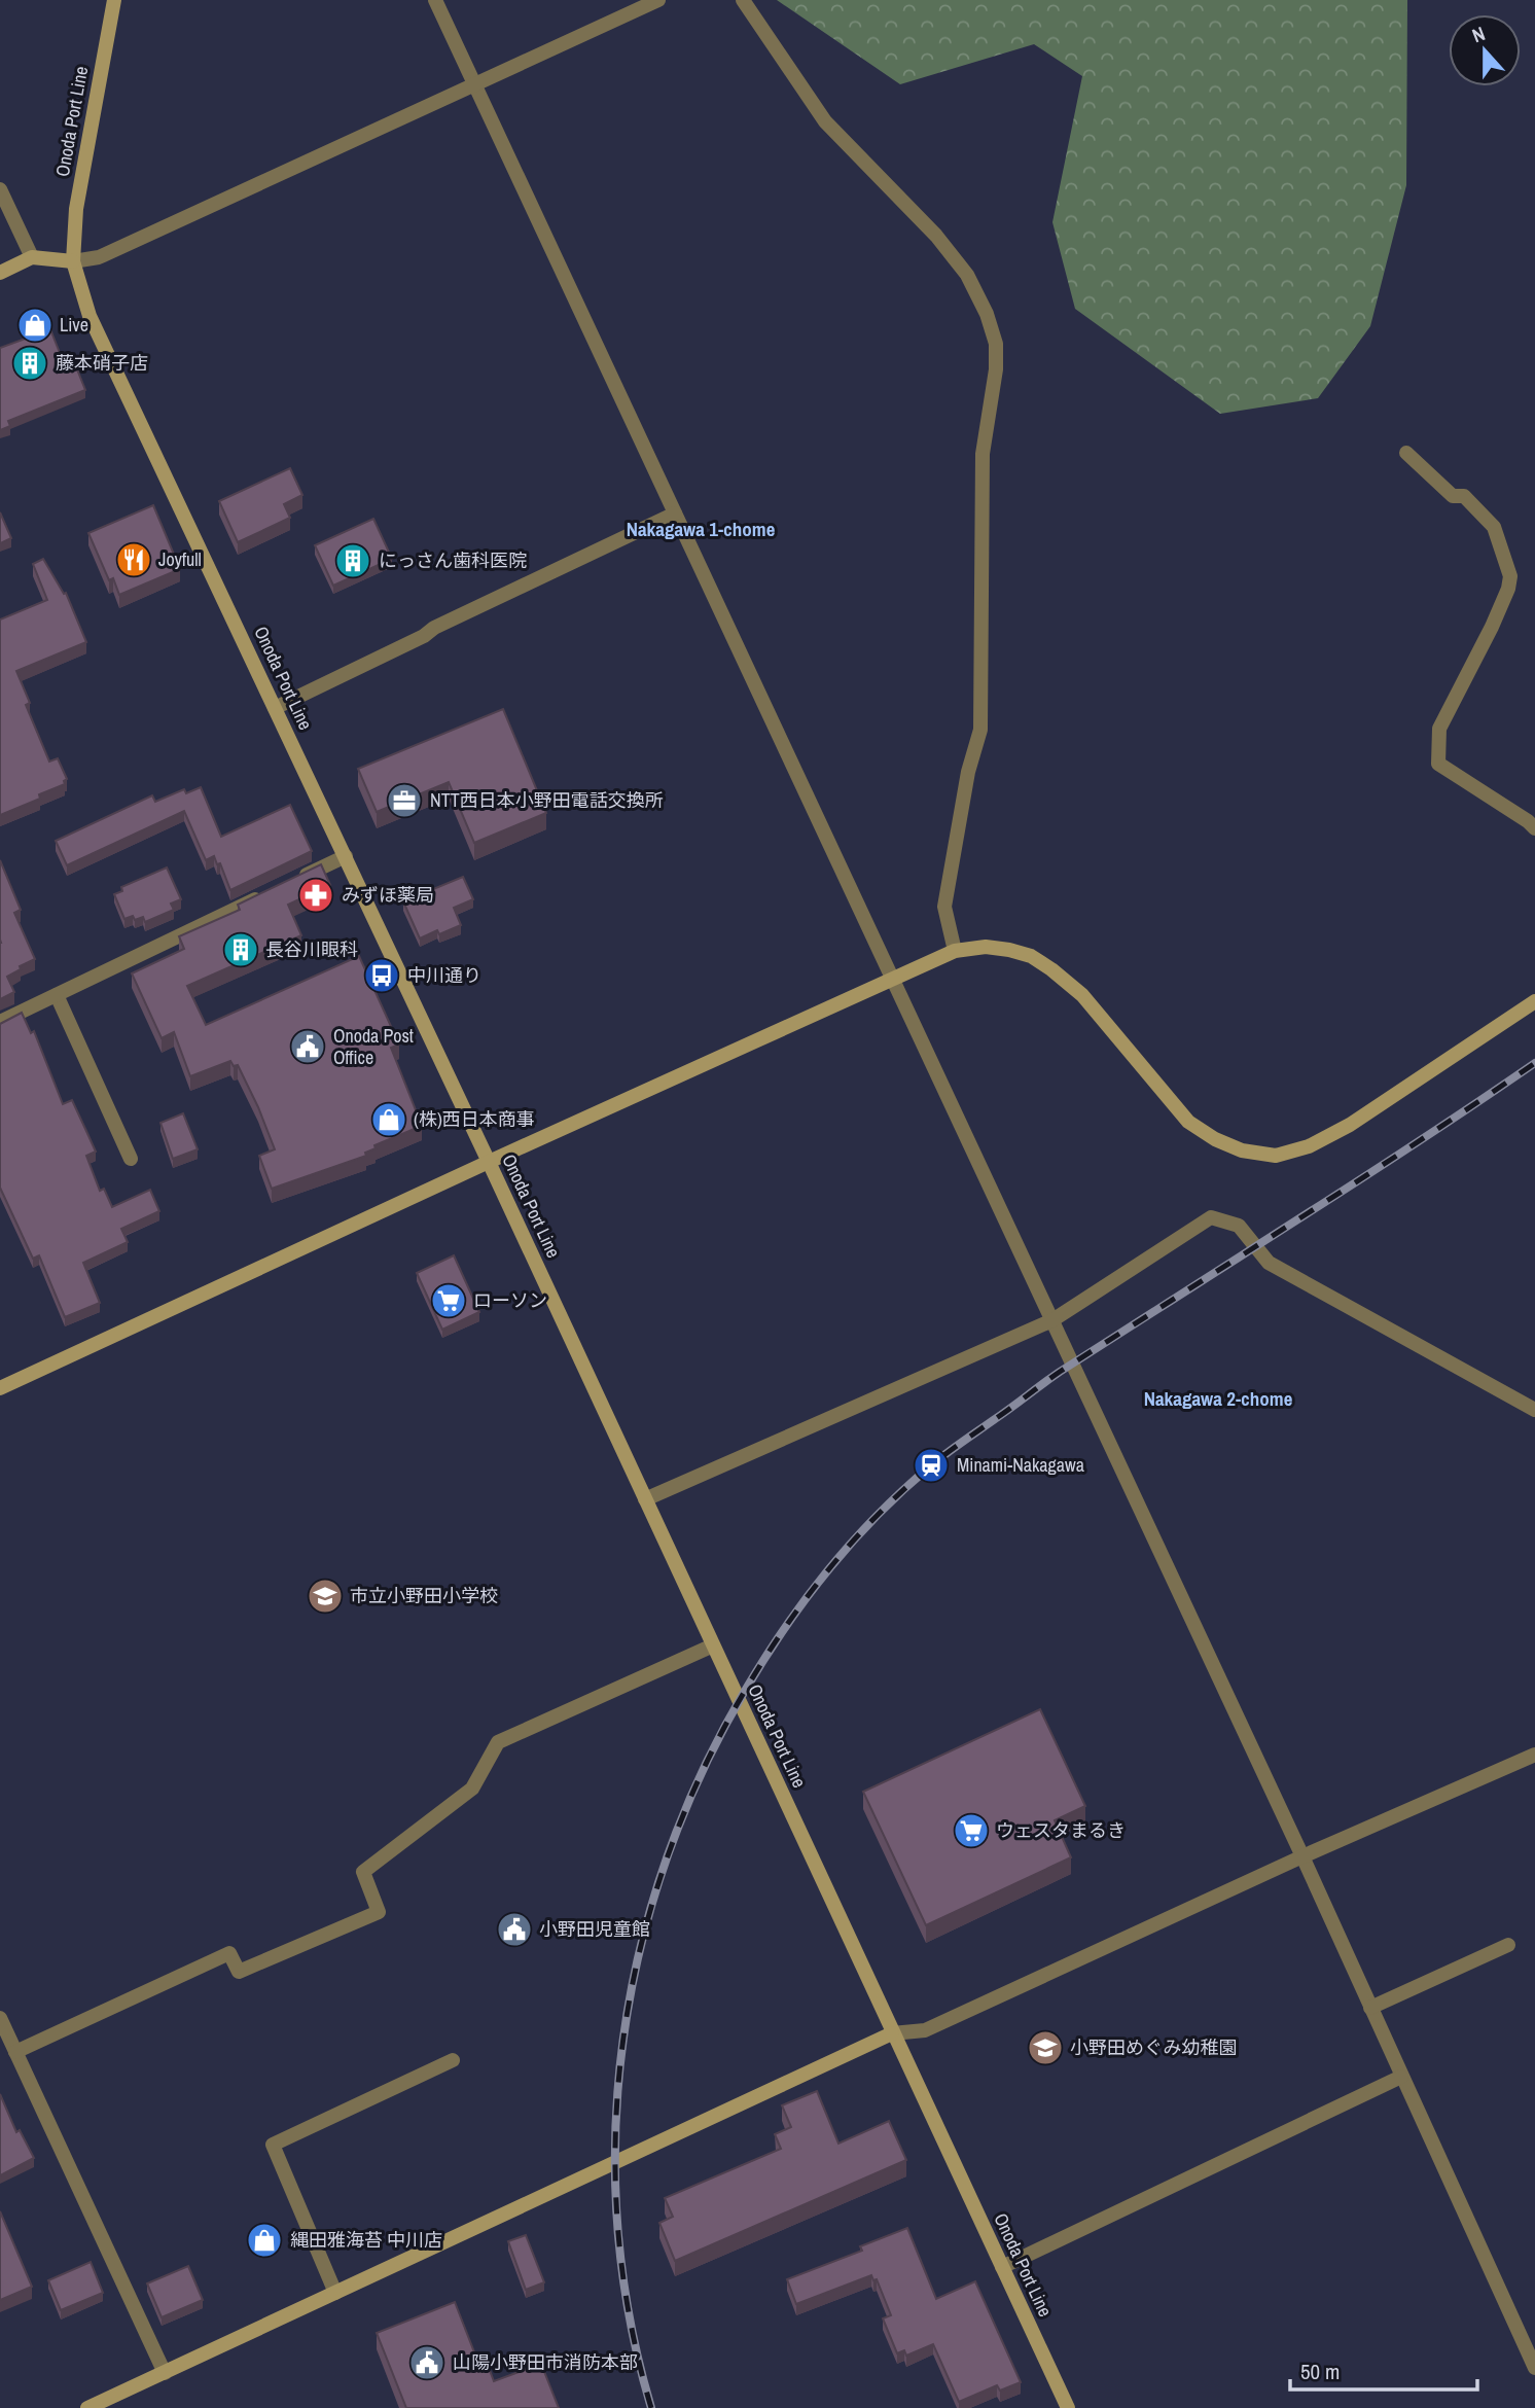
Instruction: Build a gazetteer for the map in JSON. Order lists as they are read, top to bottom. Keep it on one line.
{"streets":{"street":["Onoda Port Line"]},"districts":["Nakagawa 1-chome","Nakagawa 2-chome"],"places":{"shop":["Live","(株)西日本商事","縄田雅海苔 中川店"],"building":["藤本硝子店","にっさん歯科医院","長谷川眼科"],"restaurant":["Joyfull"],"office":["NTT西日本小野田電話交換所"],"pharmacy":["みずほ薬局"],"bus stop":["中川通り"],"public building":["Onoda Post Office","小野田児童館","山陽小野田市消防本部"],"supermarket":["ローソン","ウェスタまるき"],"station":["Minami-Nakagawa"],"school or university":["市立小野田小学校","小野田めぐみ幼稚園"]},"scale_bar":"50 m","north":"top"}
